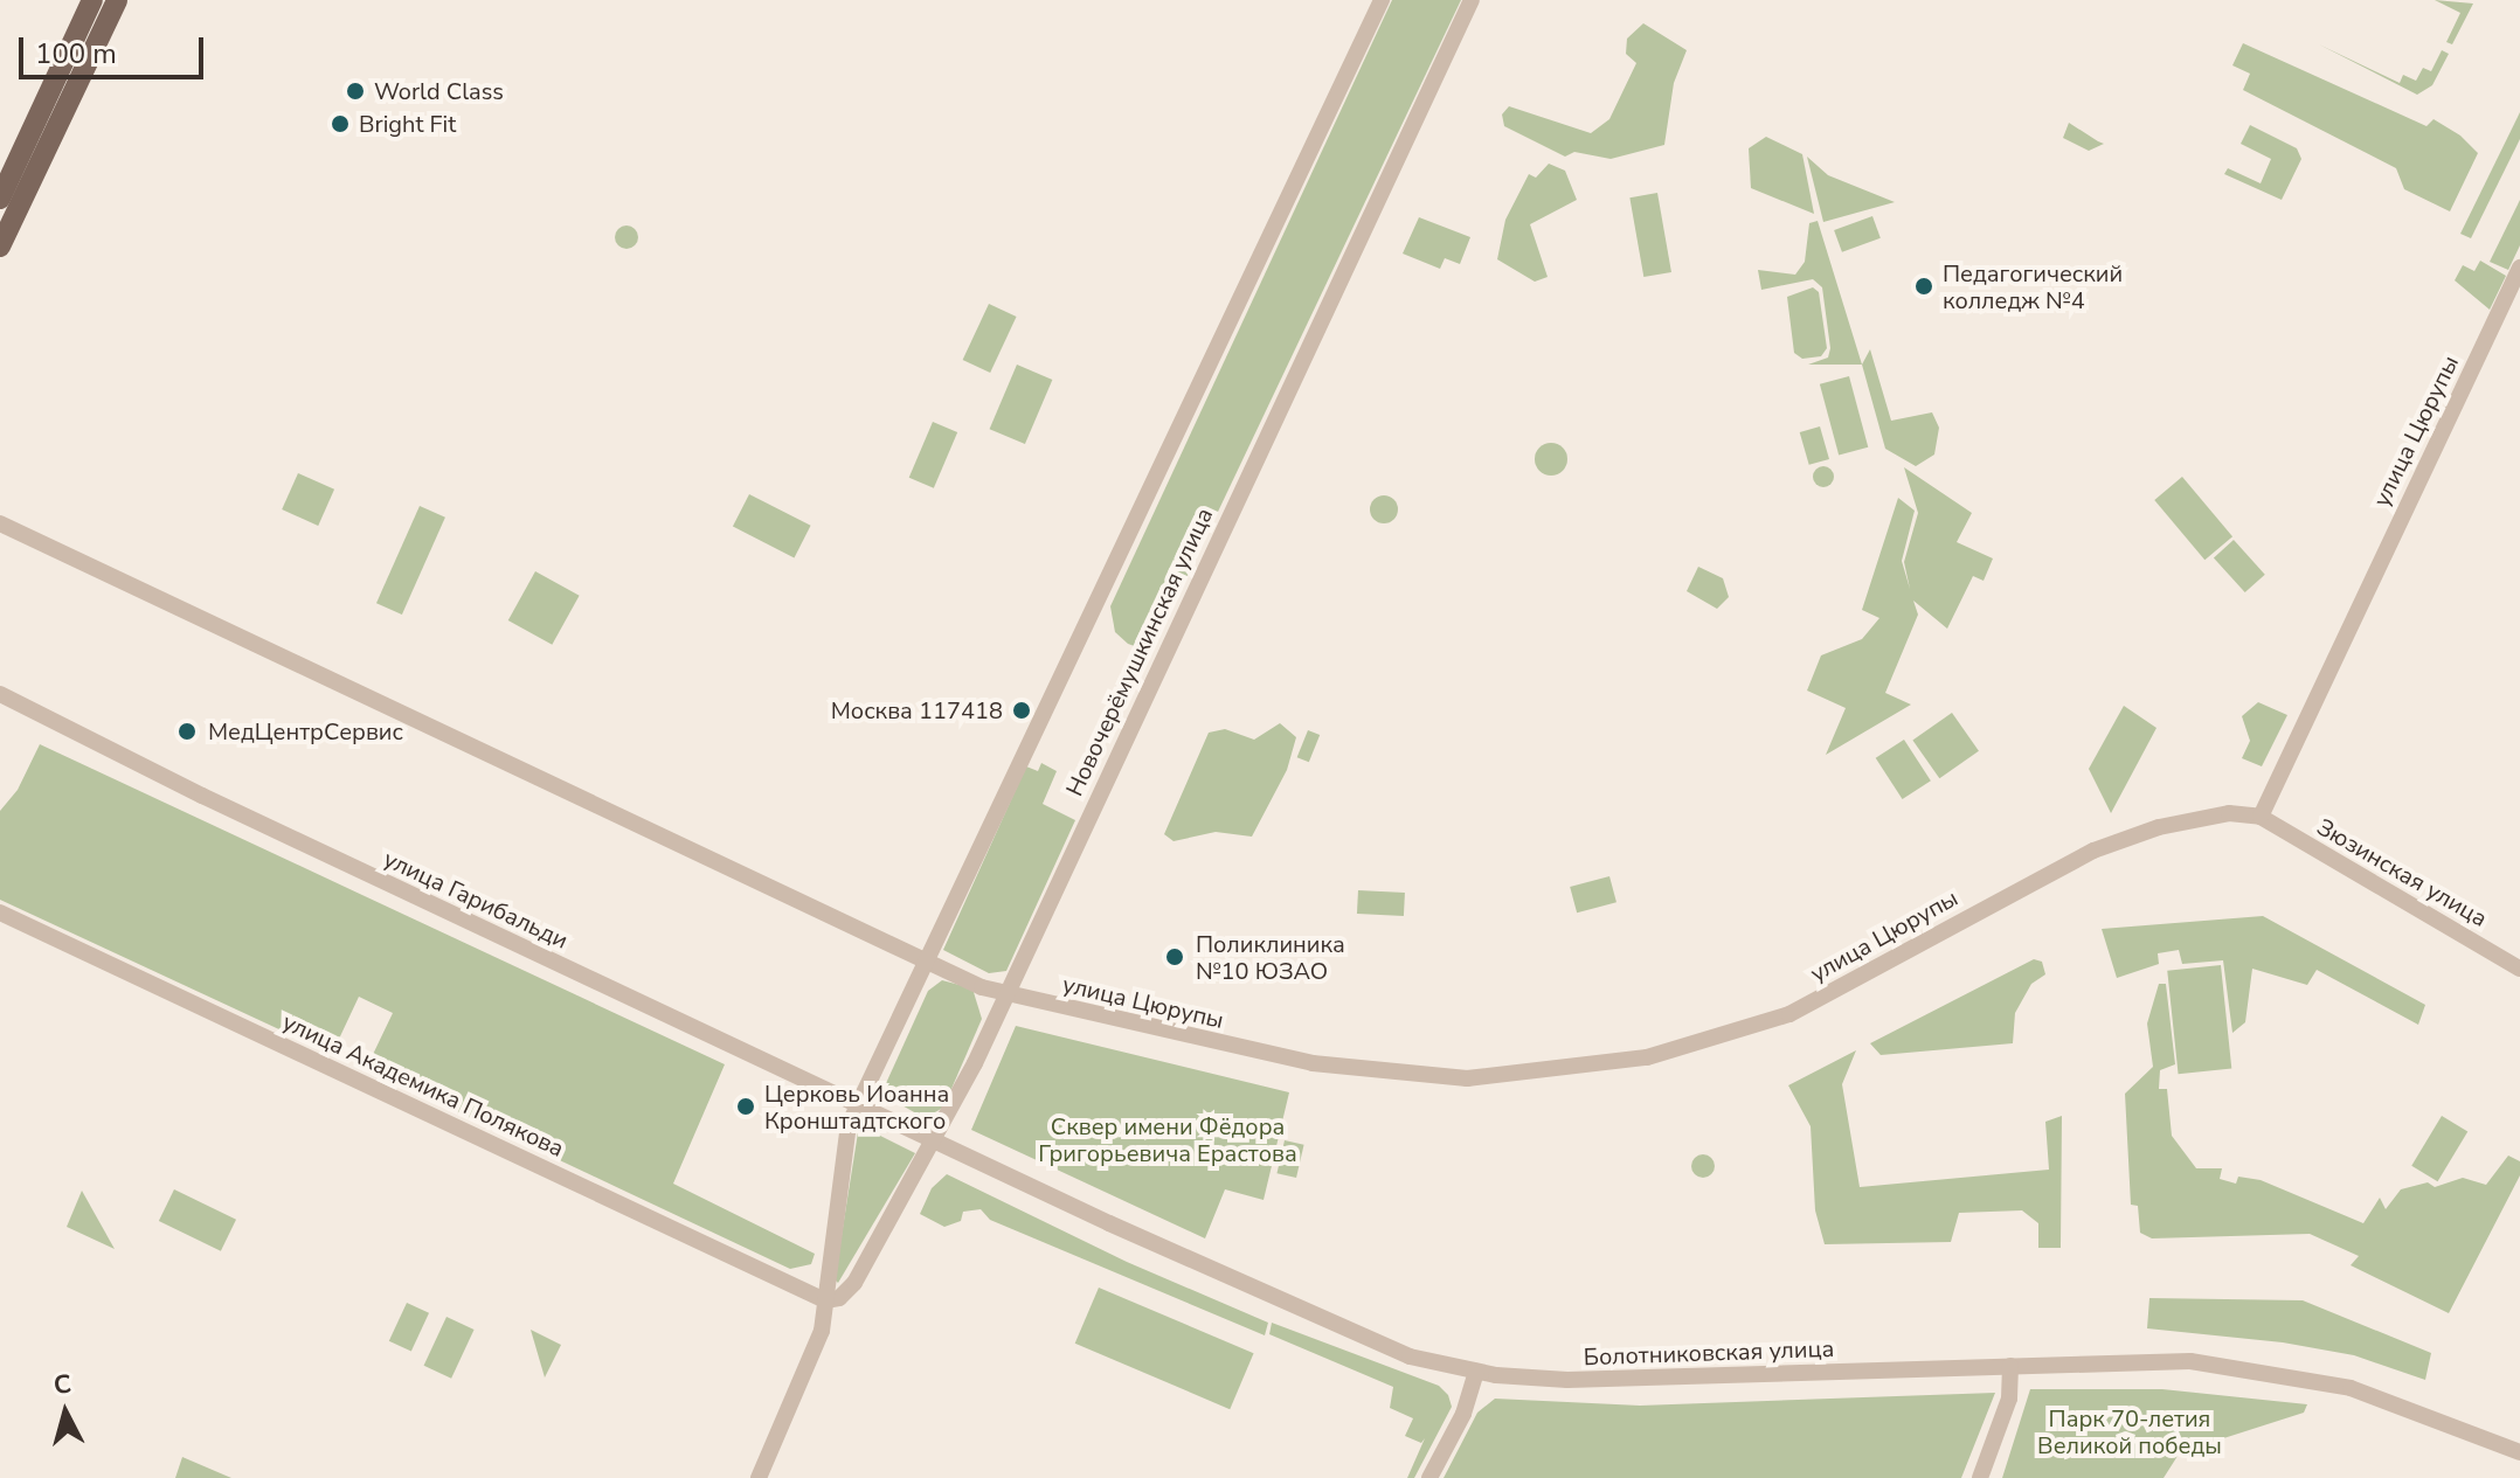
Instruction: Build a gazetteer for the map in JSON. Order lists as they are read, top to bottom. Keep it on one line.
{"streets":{"street":["улица Цюрупы","Новочерёмушкинская улица","Зюзинская улица","улица Гарибальди","улица Академика Полякова","Болотниковская улица"]},"crossings":[["улица Цюрупы","Новочерёмушкинская улица"],["улица Цюрупы","Зюзинская улица"],["Новочерёмушкинская улица","улица Гарибальди"],["Новочерёмушкинская улица","улица Академика Полякова"],["Новочерёмушкинская улица","Болотниковская улица"],["улица Гарибальди","Болотниковская улица"]],"parks":["Сквер имени Фёдора Григорьевича Ерастова","Парк 70-летия Великой победы"],"places":["World Class","Bright Fit","Педагогический колледж №4","Москва 117418","МедЦентрСервис","Поликлиника №10 ЮЗАО","Церковь Иоанна Кронштадтского"],"scale_bar":"100 m","north":"top"}
